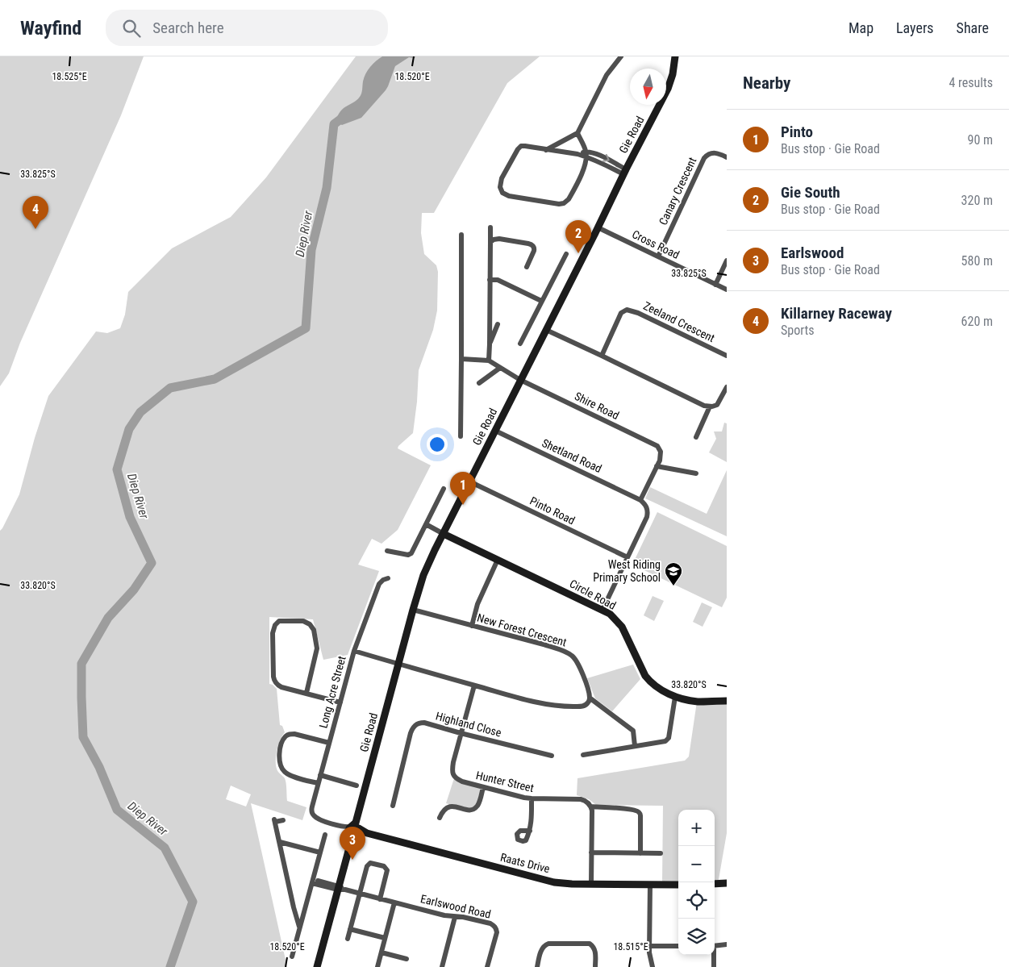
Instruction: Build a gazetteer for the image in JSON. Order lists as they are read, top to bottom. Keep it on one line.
{"streets":{"street":["Gie Road","Canary Crescent","Cross Road","Zeeland Crescent","Shire Road","Shetland Road","Pinto Road","Circle Road","New Forest Crescent","Long Acre Street","Highland Close","Hunter Street","Raats Drive","Earlswood Road"]},"crossings":[["Gie Road","Cross Road"],["Gie Road","Shire Road"],["Gie Road","Shetland Road"],["Gie Road","Pinto Road"],["Gie Road","Circle Road"],["Gie Road","New Forest Crescent"],["Gie Road","Long Acre Street"],["Gie Road","Raats Drive"],["Gie Road","Earlswood Road"],["Canary Crescent","Cross Road"],["Long Acre Street","Raats Drive"],["Highland Close","Hunter Street"]],"water":["Diep River"],"places":{"school or university":["West Riding Primary School"]},"north":"bottom","page":{"header":"Wayfind","search":"Search here","nav":["Map","Layers","Share"],"heading":["Nearby","4 results"],"list":[{"mark":"1","name":"Pinto","note":"Bus stop · Gie Road","value":"90 m"},{"mark":"2","name":"Gie South","note":"Bus stop · Gie Road","value":"320 m"},{"mark":"3","name":"Earlswood","note":"Bus stop · Gie Road","value":"580 m"},{"mark":"4","name":"Killarney Raceway","note":"Sports","value":"620 m"}],"pins":["4","2","1","3"],"map_buttons":["+","−"]},"coordinates":["18.525°E","18.520°E","33.825°S","33.820°S","18.515°E"]}
